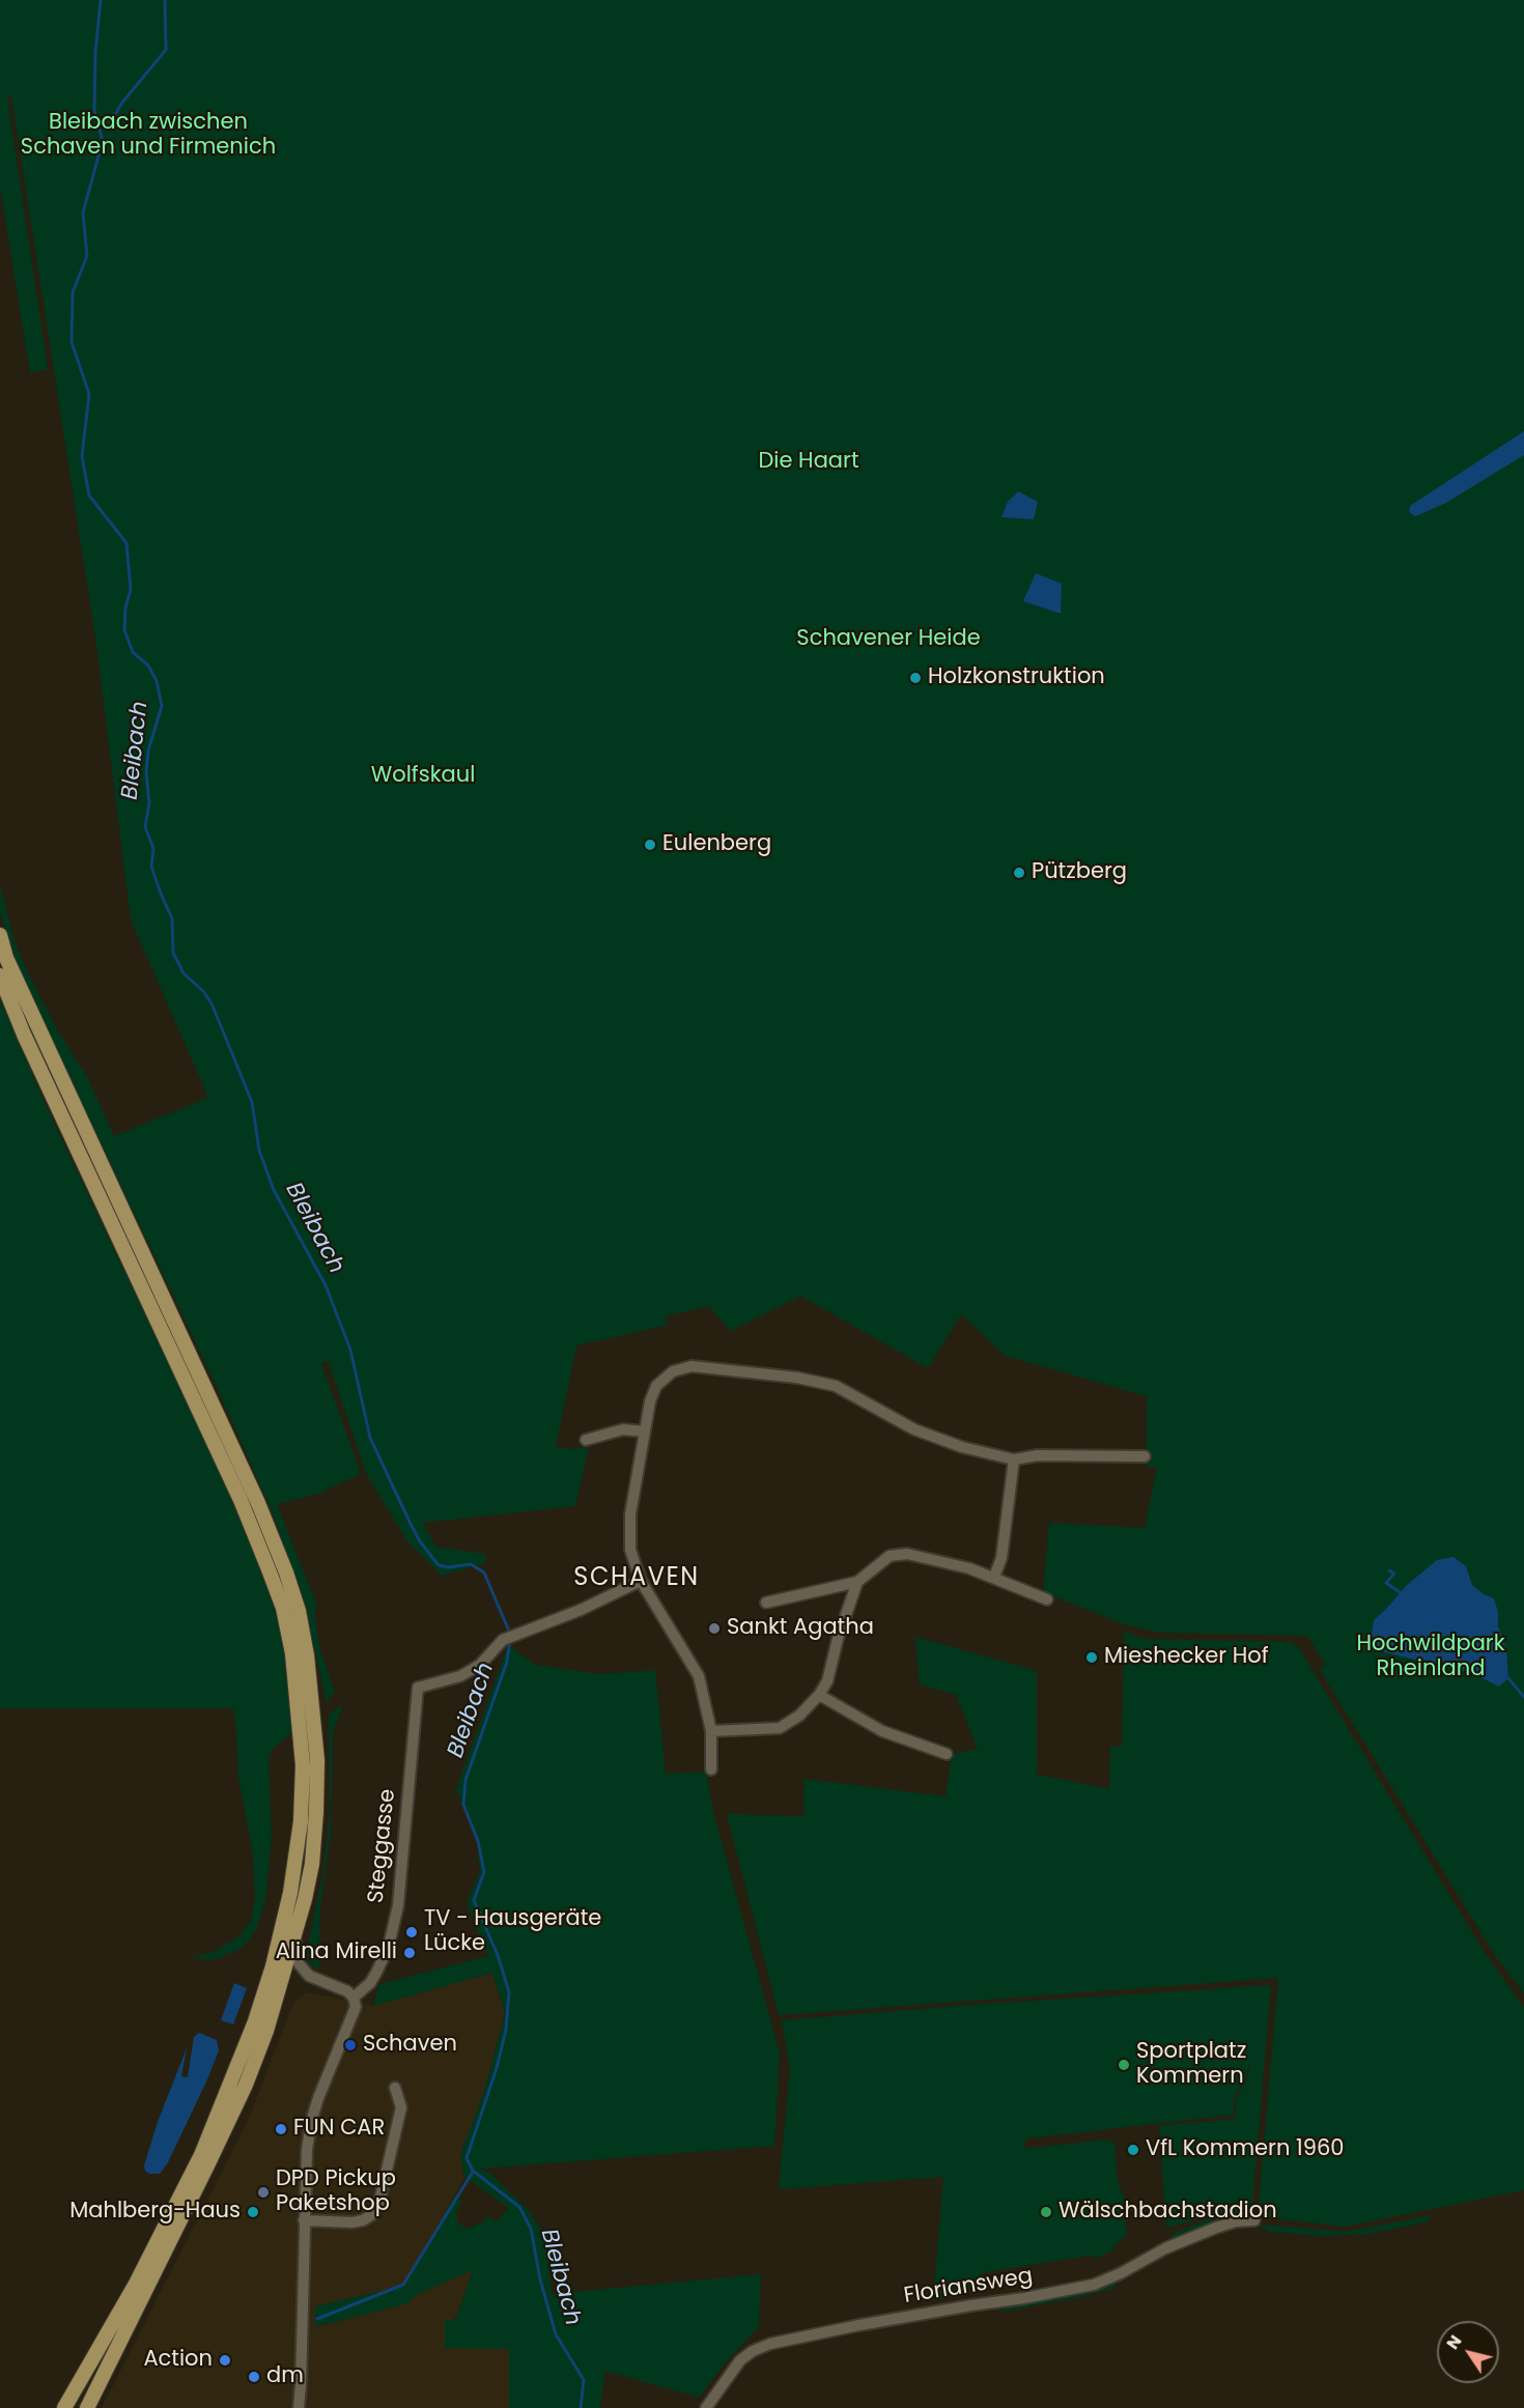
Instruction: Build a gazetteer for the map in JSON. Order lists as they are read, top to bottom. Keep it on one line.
{"streets":{"street":["Steggasse","Floriansweg"]},"districts":["SCHAVEN"],"water":["Bleibach"],"parks":["Bleibach zwischen Schaven und Firmenich","Die Haart","Schavener Heide","Wolfskaul","Hochwildpark Rheinland"],"places":["Holzkonstruktion","Eulenberg","Pützberg","Sankt Agatha","Mieshecker Hof","TV - Hausgeräte Lücke","Alina Mirelli","Schaven","Sportplatz Kommern","FUN CAR","VfL Kommern 1960","DPD Pickup Paketshop","Mahlberg-Haus","Wälschbachstadion","Action","dm"],"north":"top left"}
